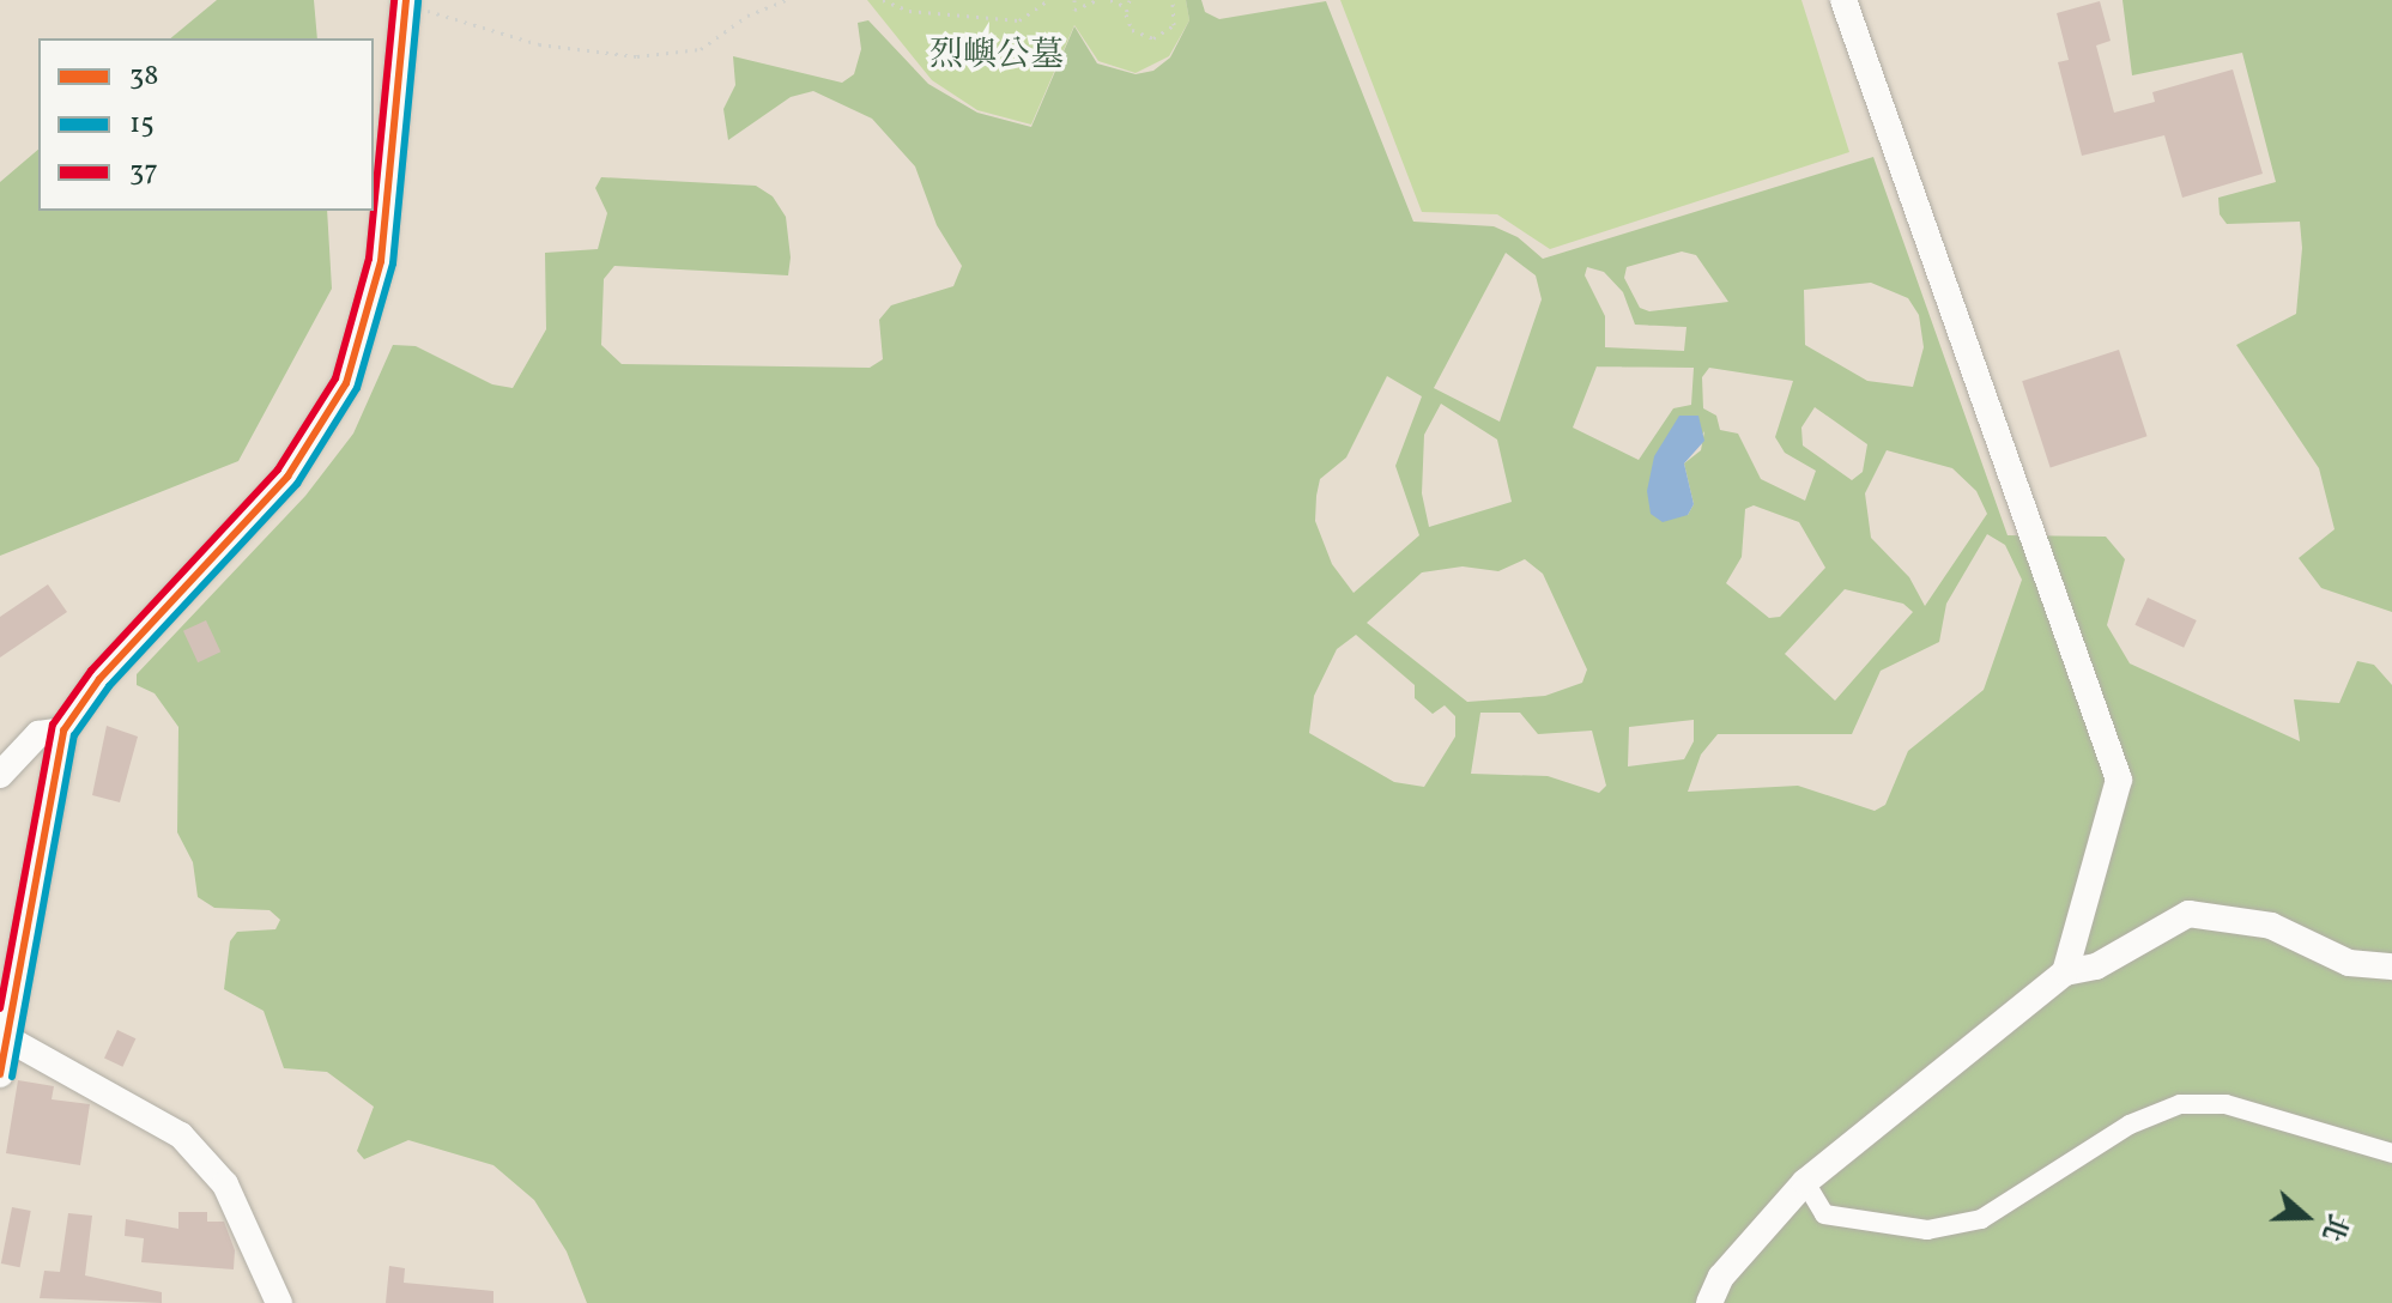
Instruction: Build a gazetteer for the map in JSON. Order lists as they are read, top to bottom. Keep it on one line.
{"parks":["烈嶼公墓"],"lines":["transit line 38","transit line 37","transit line 15"],"legend":["38","15","37"],"north":"right"}
